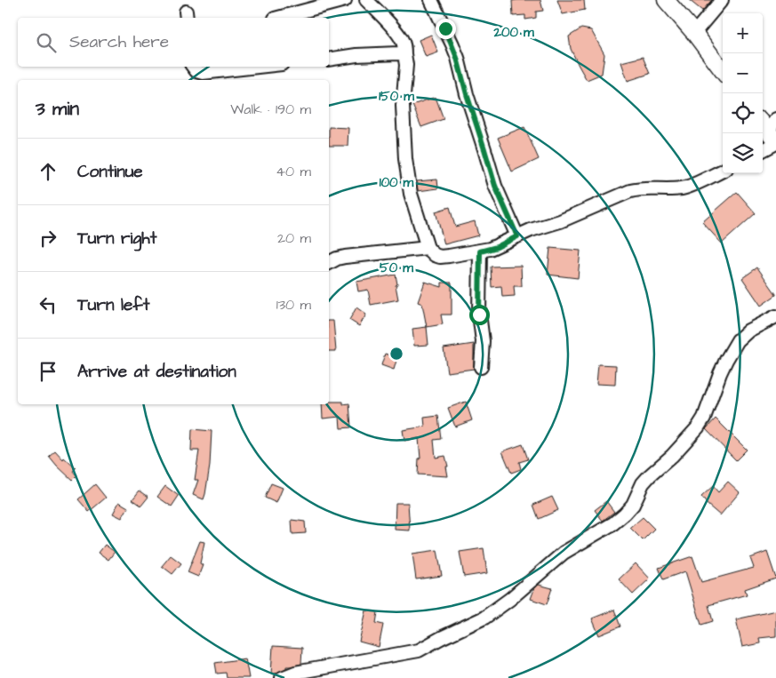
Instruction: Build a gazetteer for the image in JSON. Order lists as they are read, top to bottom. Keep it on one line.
{"page":{"map_buttons":["+","−"],"search":"Search here","heading":["3 min","Walk · 190 m"],"list":[["Continue","40 m"],["Turn right","20 m"],["Turn left","130 m"],"Arrive at destination"]},"rings":["200 m","150 m","100 m","50 m"]}
